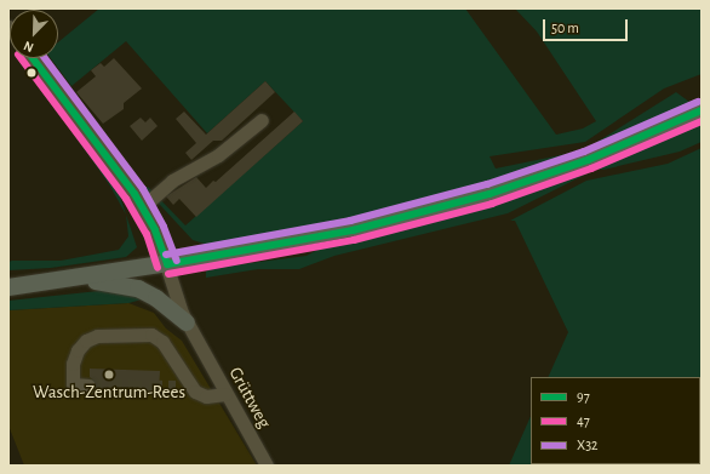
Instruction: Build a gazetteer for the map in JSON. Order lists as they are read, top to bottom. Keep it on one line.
{"streets":{"street":["Grüttweg"]},"places":["Wasch-Zentrum-Rees"],"lines":["transit line 97","transit line 47","transit line X32"],"legend":["97","47","X32"],"scale_bar":"50 m","north":"bottom left"}
